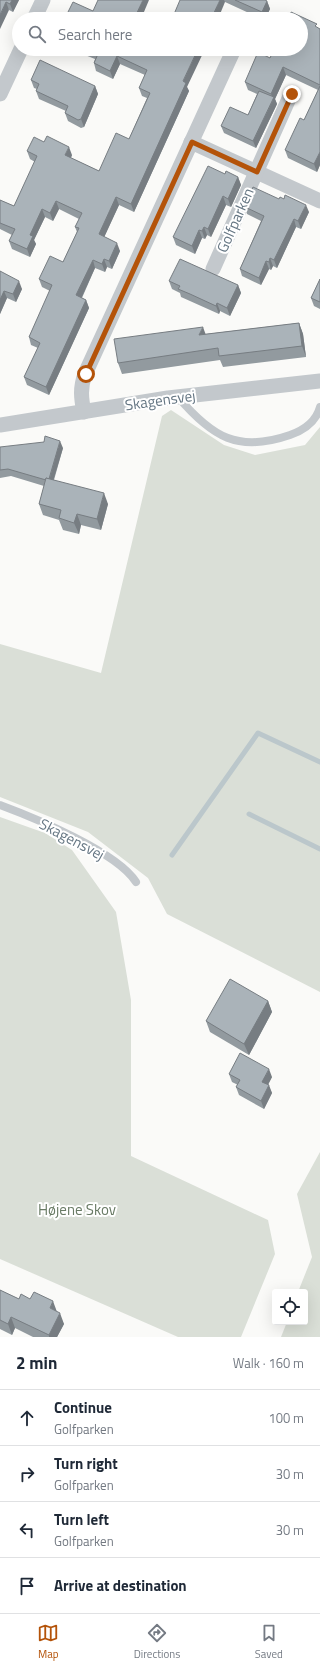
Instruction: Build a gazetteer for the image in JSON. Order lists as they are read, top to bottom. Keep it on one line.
{"streets":{"street":["Golfparken","Skagensvej"]},"parks":["Højene Skov"],"page":{"search":"Search here","heading":["2 min","Walk · 160 m"],"list":[["Continue","Golfparken","100 m"],["Turn right","Golfparken","30 m"],["Turn left","Golfparken","30 m"],"Arrive at destination"],"nav":["Map","Directions","Saved"]}}
